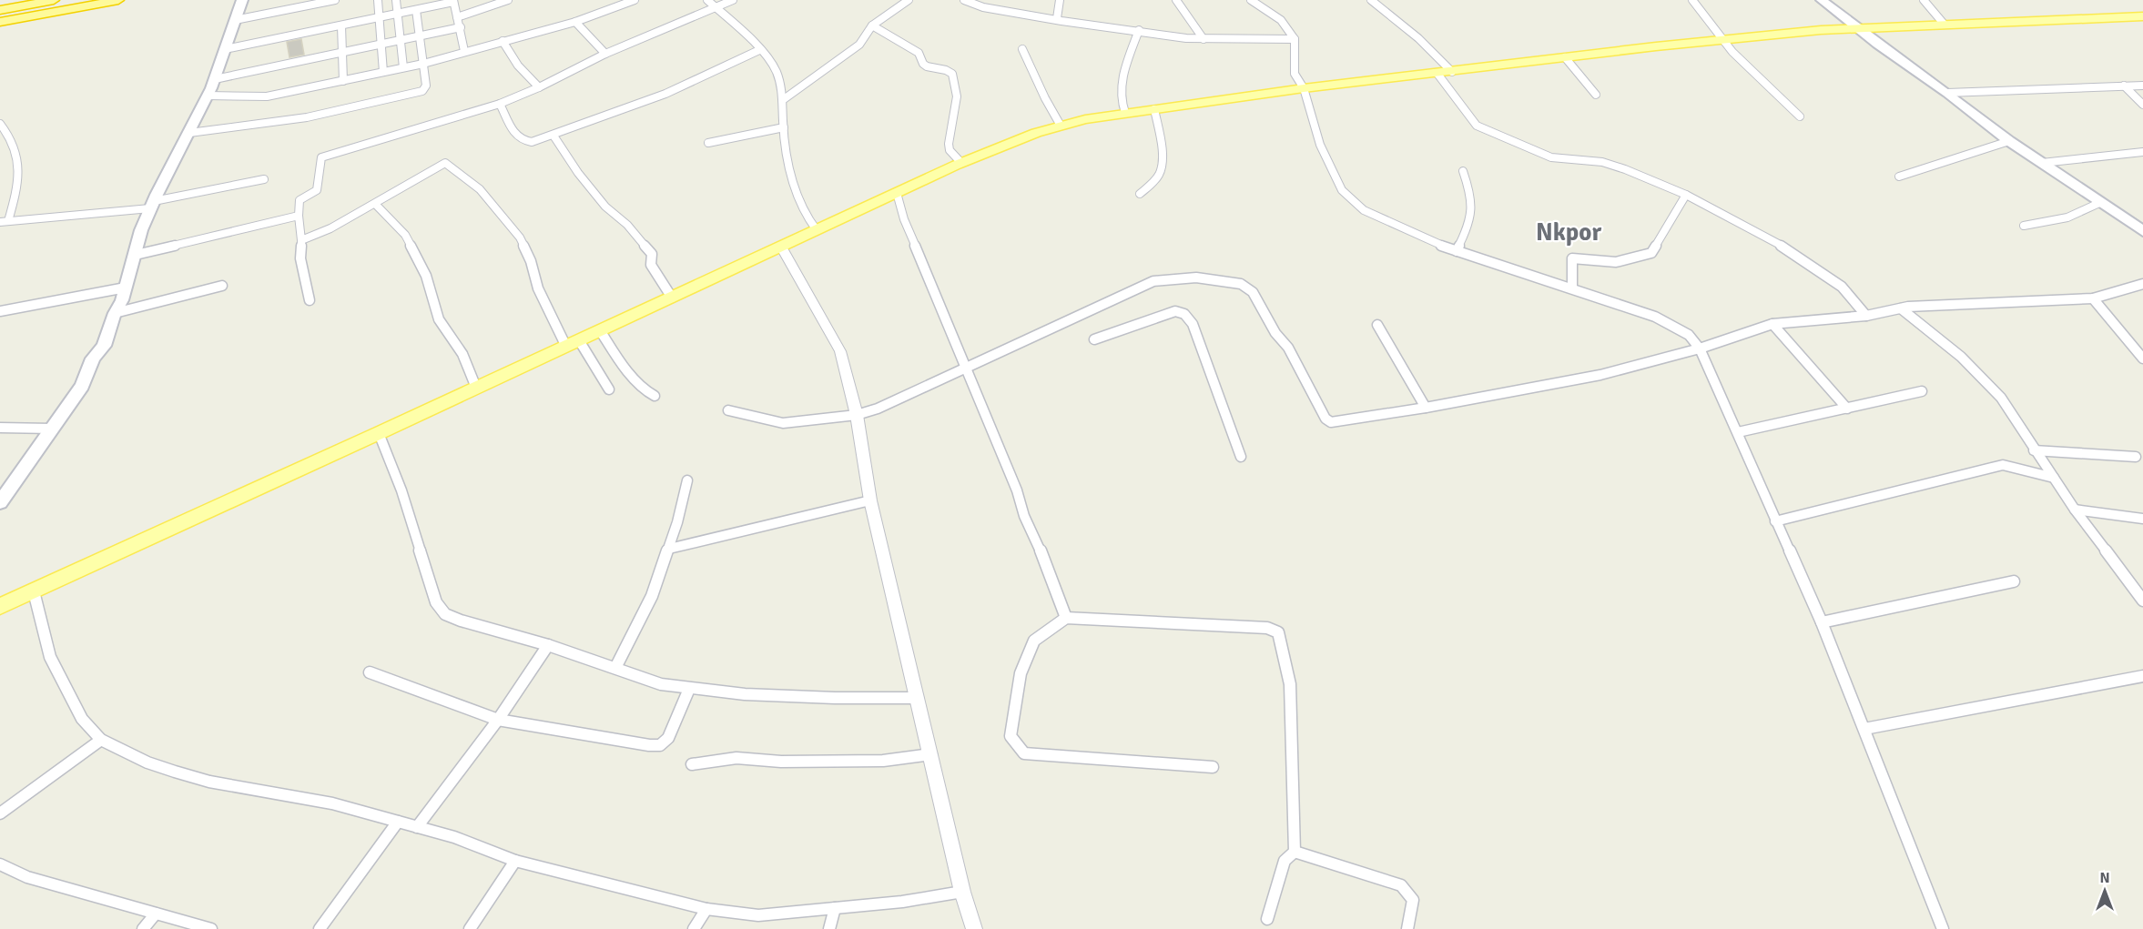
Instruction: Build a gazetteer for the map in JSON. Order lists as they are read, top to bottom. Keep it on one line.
{"districts":["Nkpor"],"north":"top"}
